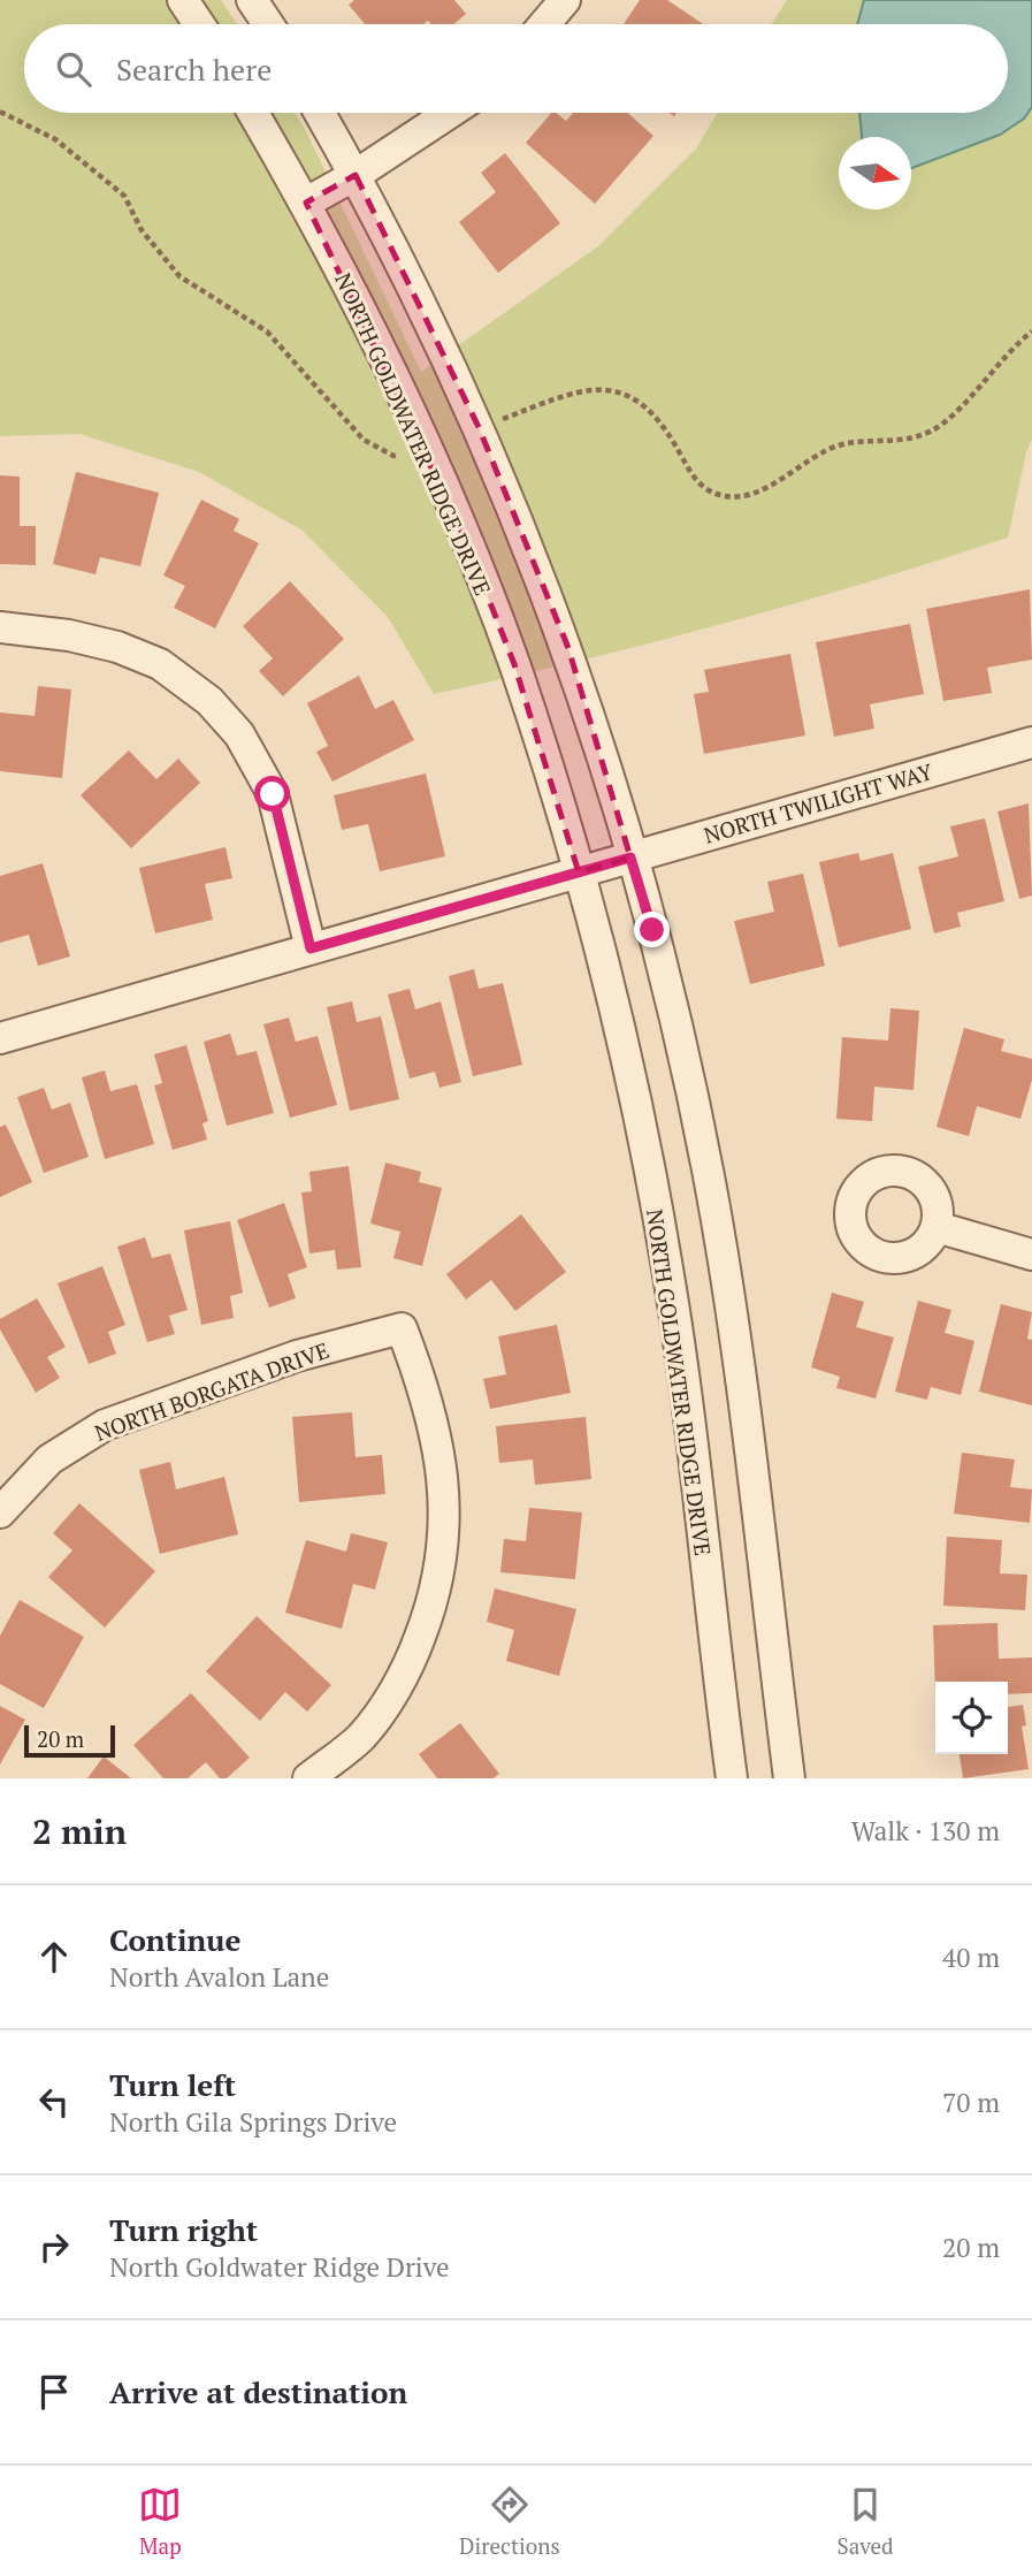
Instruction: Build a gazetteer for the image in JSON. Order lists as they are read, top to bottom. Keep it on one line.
{"streets":{"street":["NORTH GOLDWATER RIDGE DRIVE","NORTH TWILIGHT WAY","NORTH BORGATA DRIVE"]},"crossings":[["NORTH GOLDWATER RIDGE DRIVE","NORTH TWILIGHT WAY"]],"scale_bar":"20 m","north":"right","page":{"search":"Search here","scale":"20 m","heading":["2 min","Walk · 130 m"],"list":[["Continue","North Avalon Lane","40 m"],["Turn left","North Gila Springs Drive","70 m"],["Turn right","North Goldwater Ridge Drive","20 m"],"Arrive at destination"],"nav":["Map","Directions","Saved"]}}
